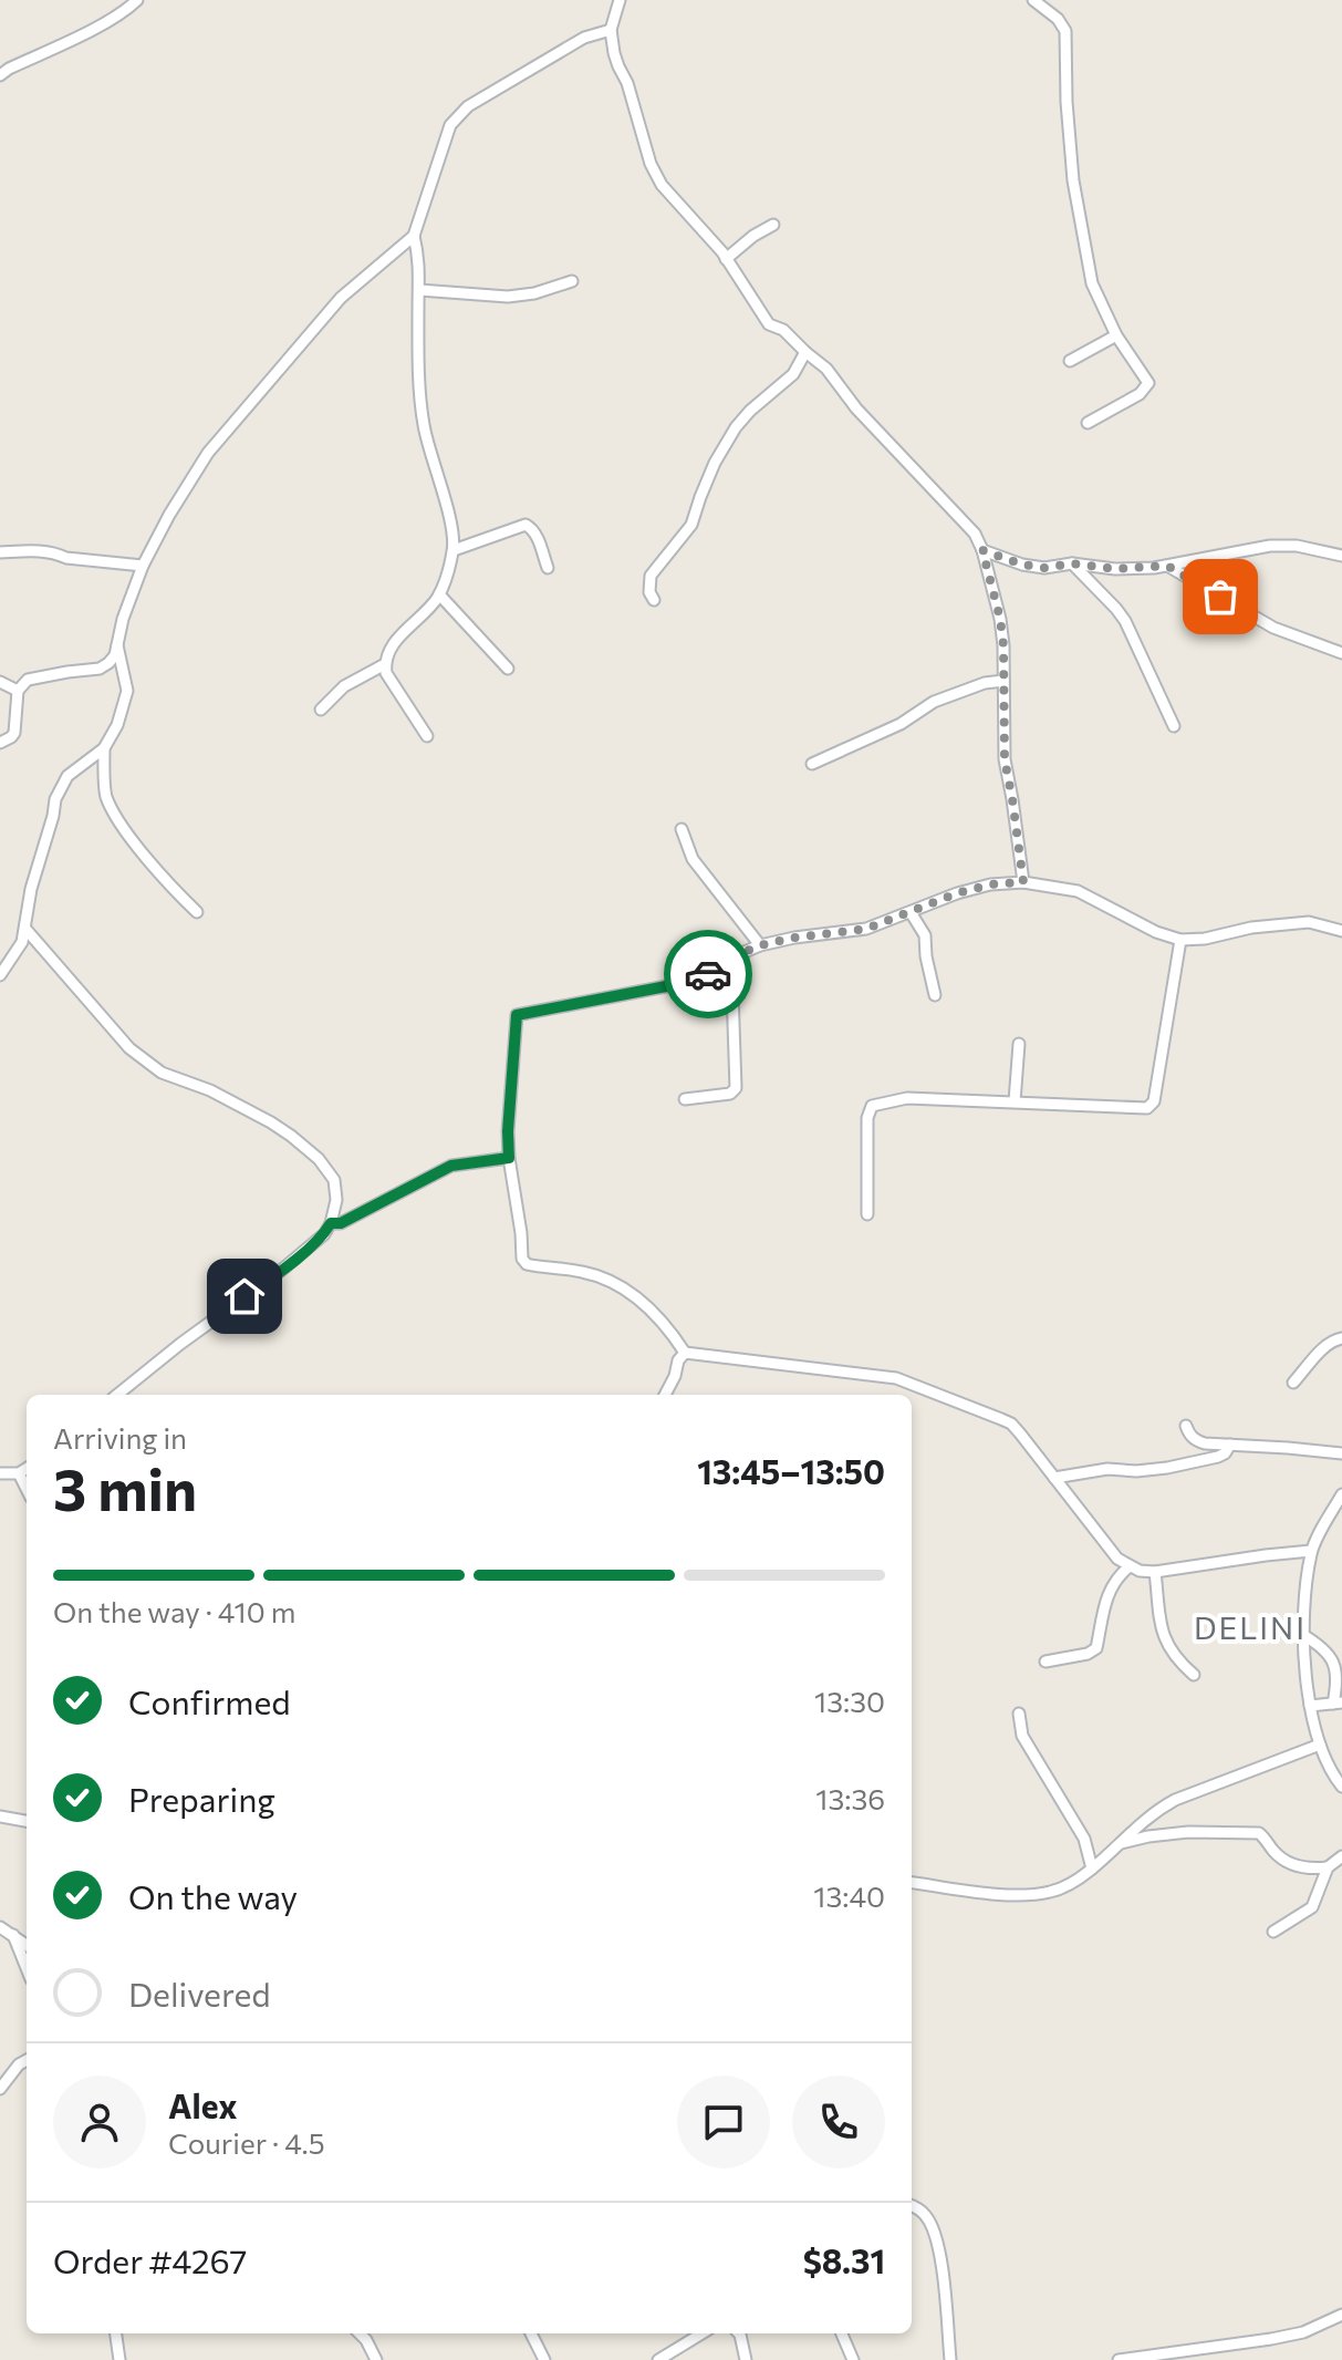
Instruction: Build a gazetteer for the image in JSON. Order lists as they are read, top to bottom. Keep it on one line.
{"districts":["DELINI"],"page":{"heading":["3 min","Arriving in","13:45–13:50"],"panel":["Alex","Courier · 4.5","Order #4267","$8.31"],"bar":"On the way · 410 m","list":[["Confirmed","13:30"],["Preparing","13:36"],["On the way","13:40"],"Delivered"]}}
